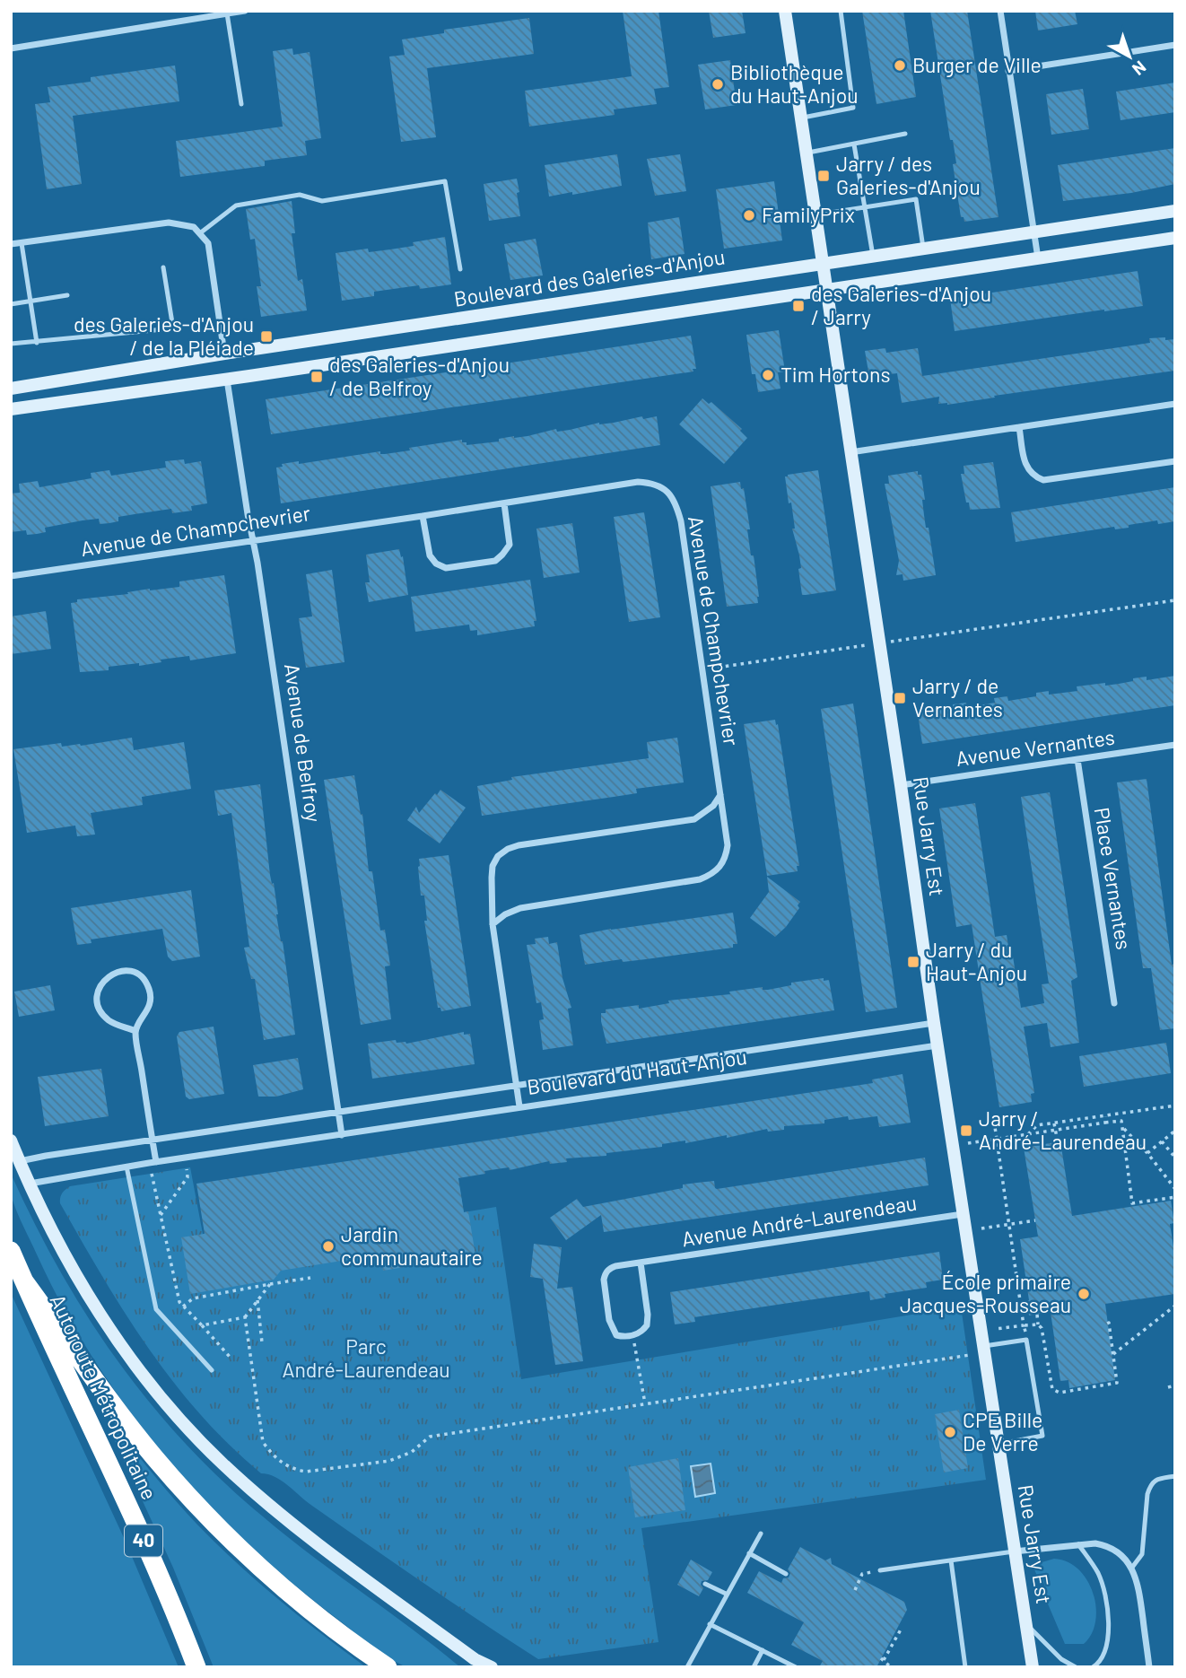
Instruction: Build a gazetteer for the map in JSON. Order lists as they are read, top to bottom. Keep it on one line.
{"streets":{"highway":["Autoroute Métropolitaine","40"],"street":["Boulevard des Galeries-d'Anjou","Avenue de Champchevrier","Avenue de Belfroy","Avenue Vernantes","Rue Jarry Est","Place Vernantes","Boulevard du Haut-Anjou","Avenue André-Laurendeau"]},"crossings":[["Boulevard des Galeries-d'Anjou","Rue Jarry Est"],["Avenue de Champchevrier","Avenue de Belfroy"],["Avenue de Belfroy","Boulevard du Haut-Anjou"],["Avenue Vernantes","Rue Jarry Est"],["Avenue Vernantes","Place Vernantes"],["Rue Jarry Est","Boulevard du Haut-Anjou"],["Rue Jarry Est","Avenue André-Laurendeau"]],"parks":["Parc André-Laurendeau"],"places":{"other":["Burger de Ville","Bibliothèque du Haut-Anjou","FamilyPrix","Tim Hortons","Jardin communautaire","École primaire Jacques-Rousseau","CPE Bille De Verre"],"transit":["Jarry / des Galeries-d'Anjou","des Galeries-d'Anjou / Jarry","des Galeries-d'Anjou / de la Pléiade","des Galeries-d'Anjou / de Belfroy","Jarry / de Vernantes","Jarry / du Haut-Anjou","Jarry / André-Laurendeau"]},"north":"bottom right"}
